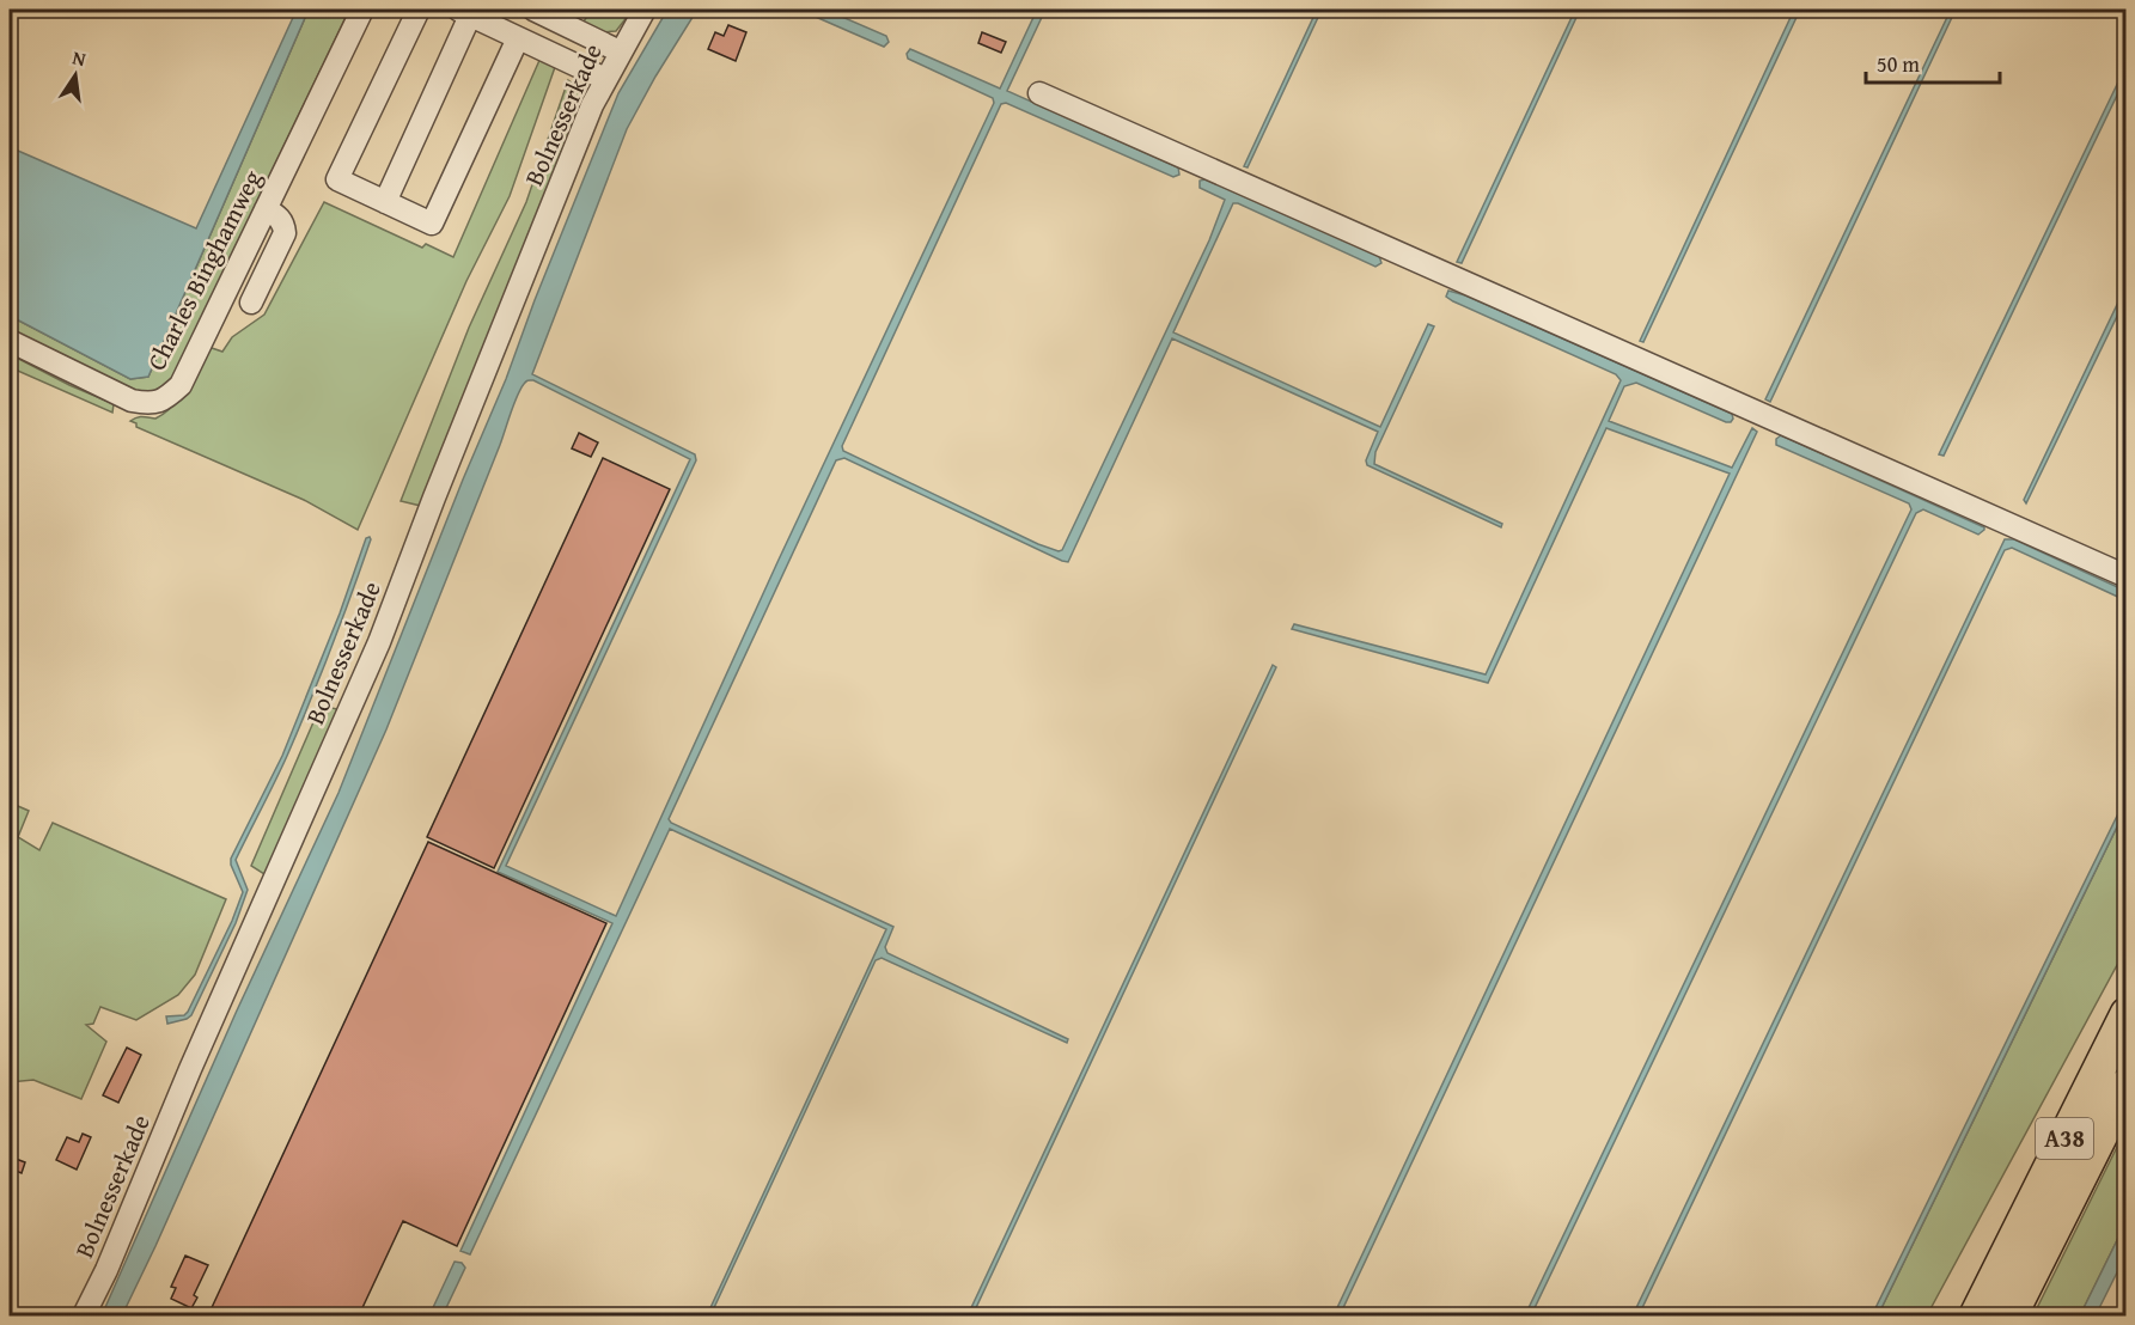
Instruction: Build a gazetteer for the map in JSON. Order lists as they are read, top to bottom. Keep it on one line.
{"streets":{"highway":["A38"],"street":["Bolnesserkade","Charles Binghamweg"]},"scale_bar":"50 m","north":"top"}
